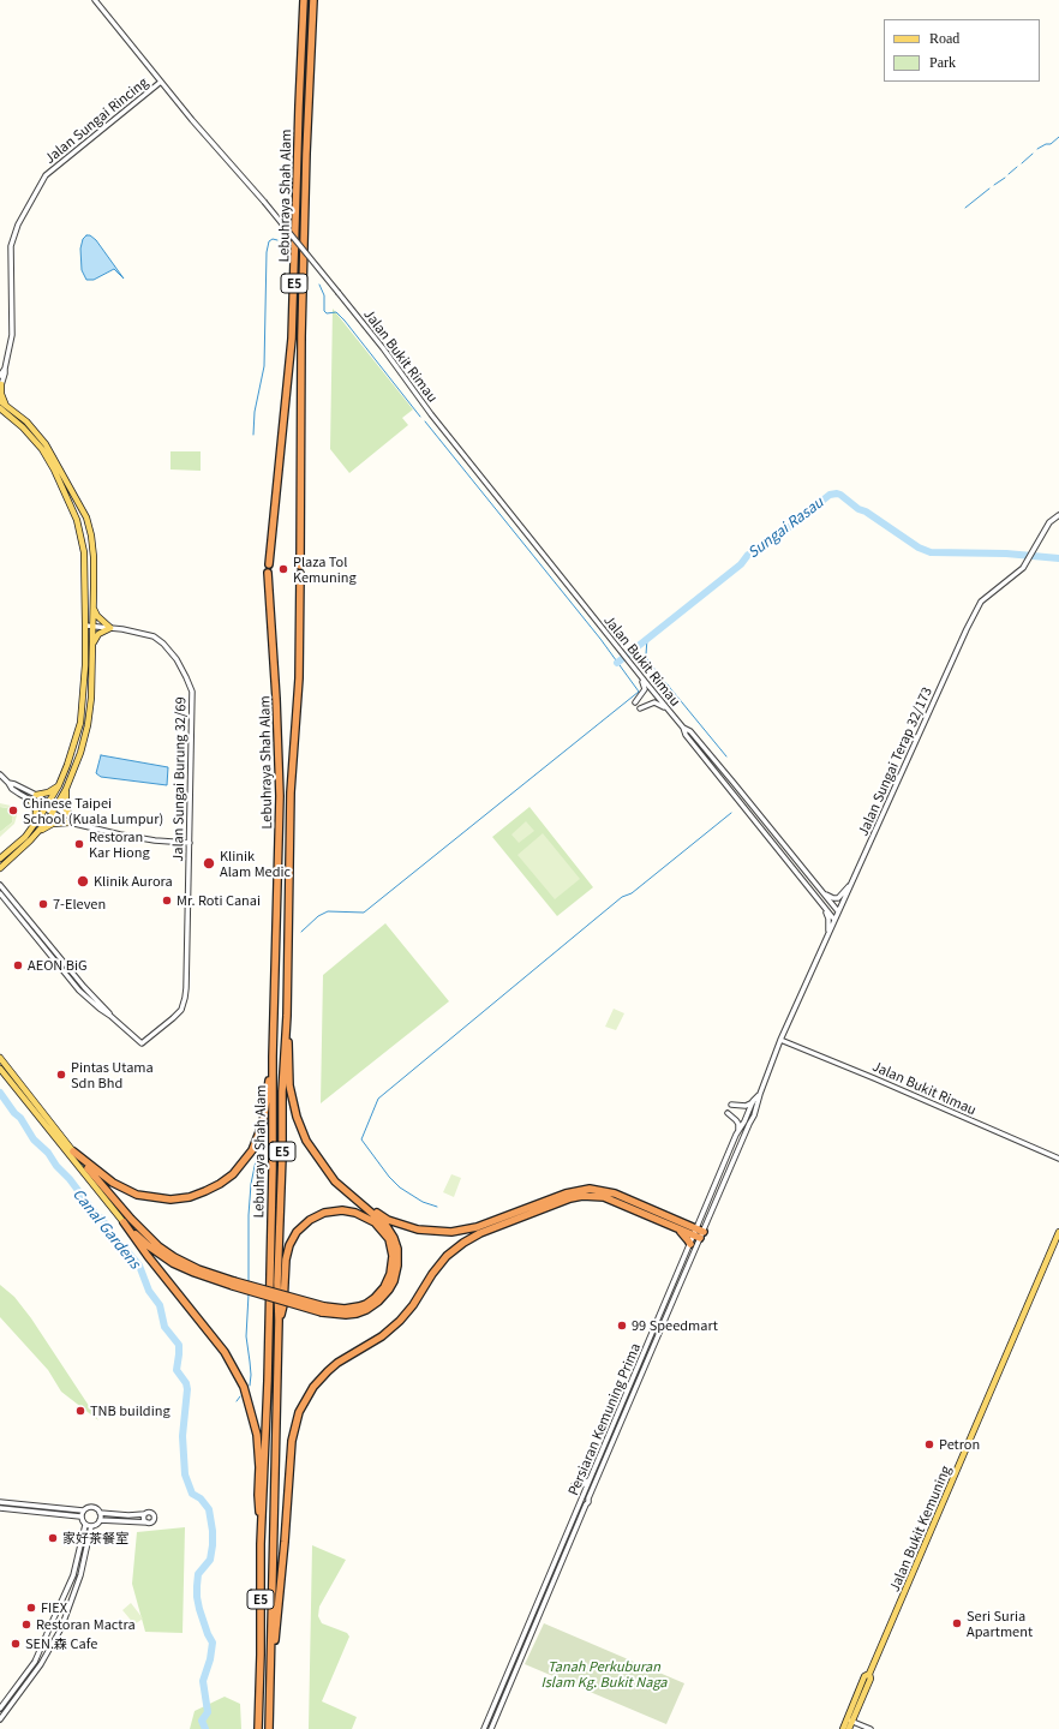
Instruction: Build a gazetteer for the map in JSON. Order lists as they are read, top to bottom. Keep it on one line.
{"streets":{"highway":["Lebuhraya Shah Alam","E5"],"main road":["Jalan Bukit Kemuning"],"street":["Jalan Sungai Rincing","Jalan Bukit Rimau","Jalan Sungai Terap 32/173","Jalan Sungai Burung 32/69","Persiaran Kemuning Prima"]},"crossings":[["Jalan Sungai Rincing","Jalan Bukit Rimau"],["Jalan Bukit Rimau","Jalan Sungai Terap 32/173"],["Jalan Bukit Rimau","Persiaran Kemuning Prima"],["Jalan Sungai Terap 32/173","Persiaran Kemuning Prima"]],"water":["Sungai Rasau","Canal Gardens"],"parks":["Tanah Perkuburan Islam Kg. Bukit Naga"],"places":["Plaza Tol Kemuning","Chinese Taipei School (Kuala Lumpur)","Restoran Kar Hiong","Klinik Alam Medic","Klinik Aurora","Mr. Roti Canai","7-Eleven","AEON BiG","Pintas Utama Sdn Bhd","99 Speedmart","TNB building","Petron","家好茶餐室","FIEX","Seri Suria Apartment","Restoran Mactra","SEN.森 Cafe"],"legend":["Road","Park"]}
